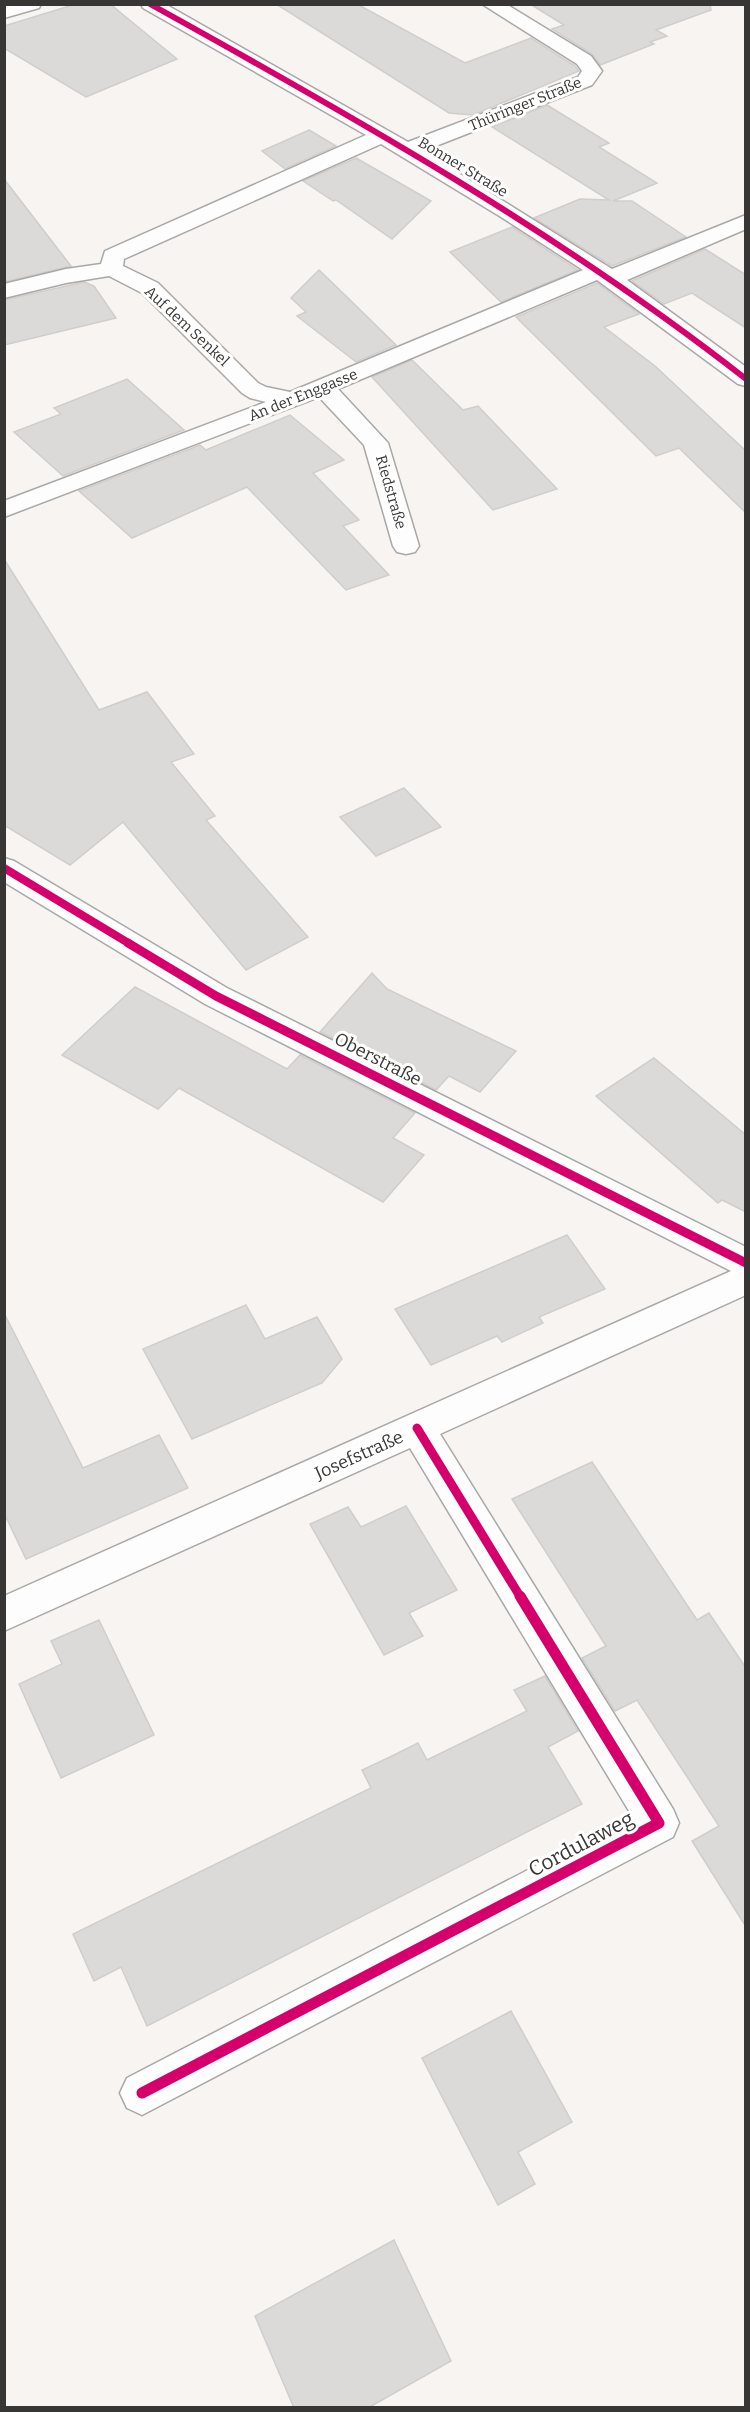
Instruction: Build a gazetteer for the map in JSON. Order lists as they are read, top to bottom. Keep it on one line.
{"streets":{"street":["Thüringer Straße","Bonner Straße","Auf dem Senkel","An der Enggasse","Riedstraße","Oberstraße","Josefstraße","Cordulaweg"]},"crossings":[["Thüringer Straße","Bonner Straße"],["Bonner Straße","An der Enggasse"],["Auf dem Senkel","An der Enggasse"],["An der Enggasse","Riedstraße"],["Josefstraße","Cordulaweg"]]}
